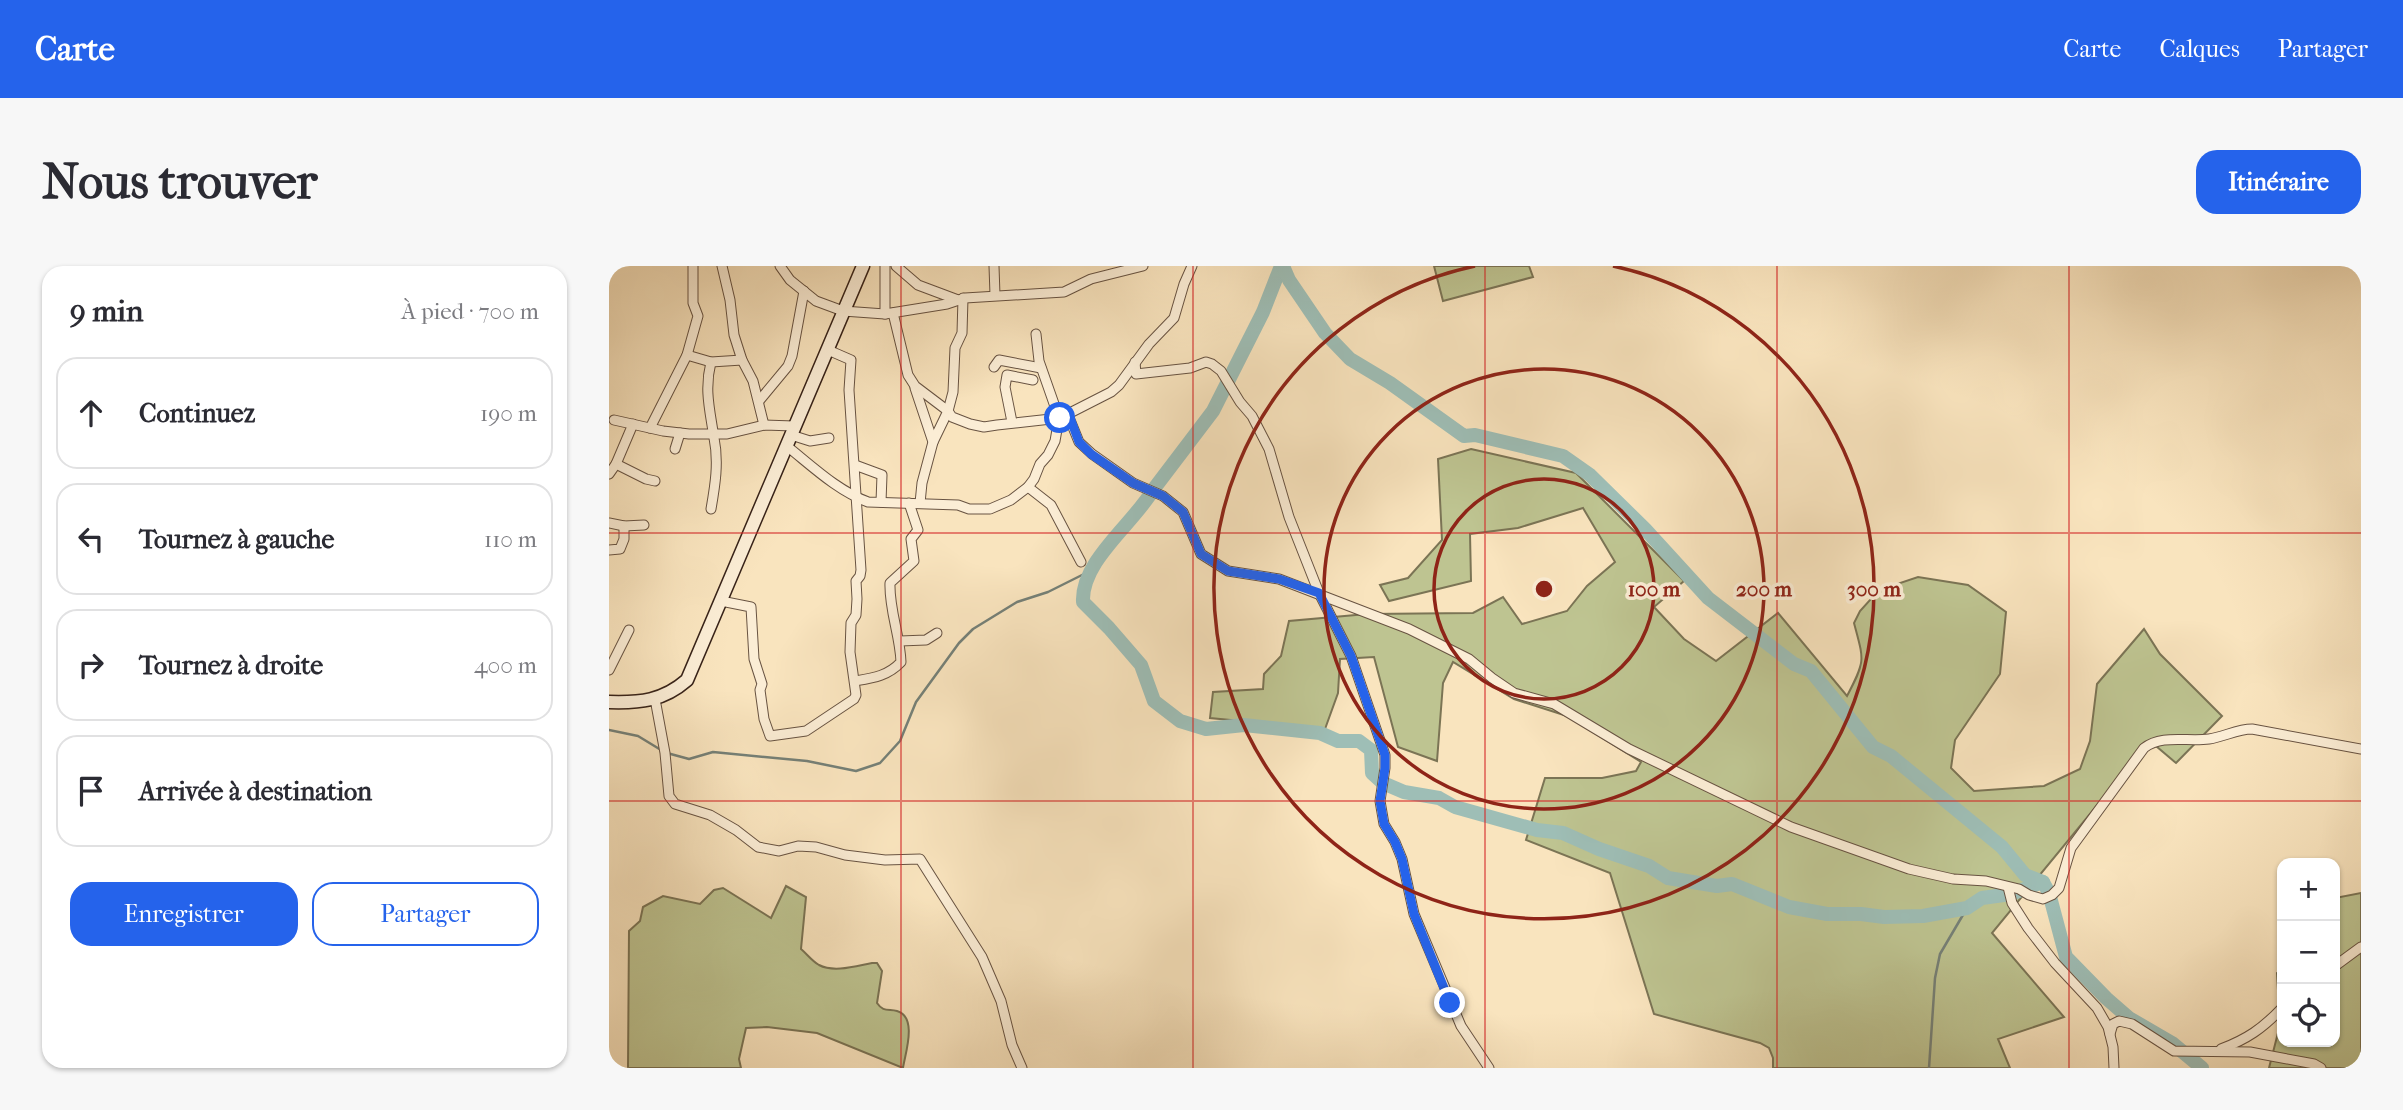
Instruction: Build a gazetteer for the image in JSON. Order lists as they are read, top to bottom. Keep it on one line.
{"page":{"header":"Carte","nav":["Carte","Calques","Partager"],"buttons":["Itinéraire",["Enregistrer","Partager"]],"title":"Nous trouver","heading":["9 min","À pied · 700 m"],"list":[["Continuez","190 m"],["Tournez à gauche","110 m"],["Tournez à droite","400 m"],"Arrivée à destination"],"map_buttons":["+","−"]},"rings":["100 m","200 m","300 m"]}
